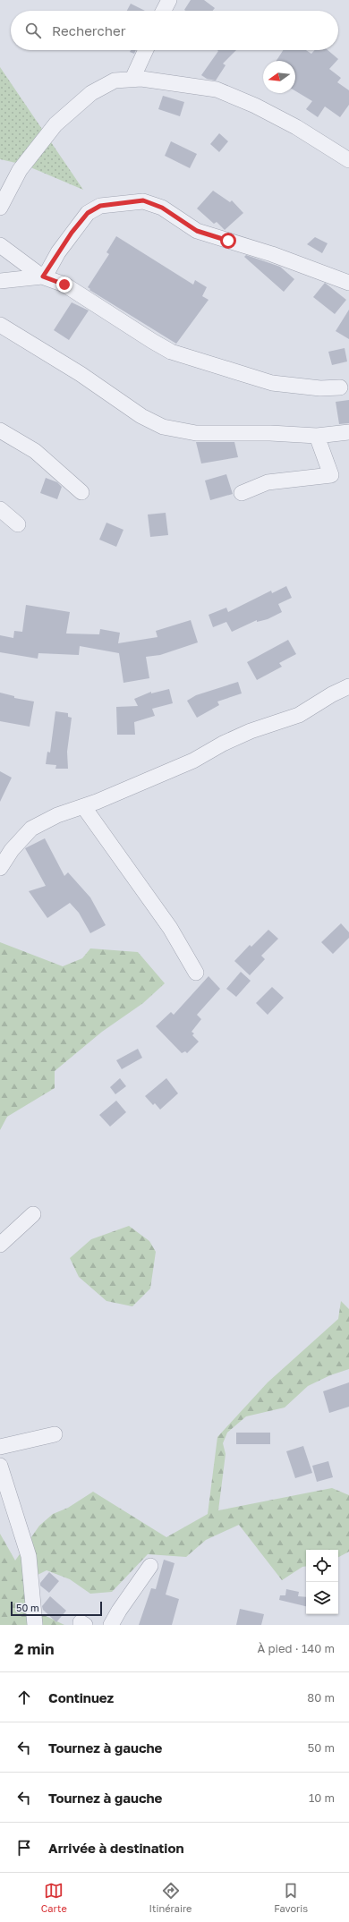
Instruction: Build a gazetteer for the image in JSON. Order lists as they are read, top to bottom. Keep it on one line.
{"scale_bar":"50 m","north":"left","page":{"search":"Rechercher","scale":"50 m","heading":["2 min","À pied · 140 m"],"list":[["Continuez","80 m"],["Tournez à gauche","50 m"],["Tournez à gauche","10 m"],"Arrivée à destination"],"nav":["Carte","Itinéraire","Favoris"]}}
